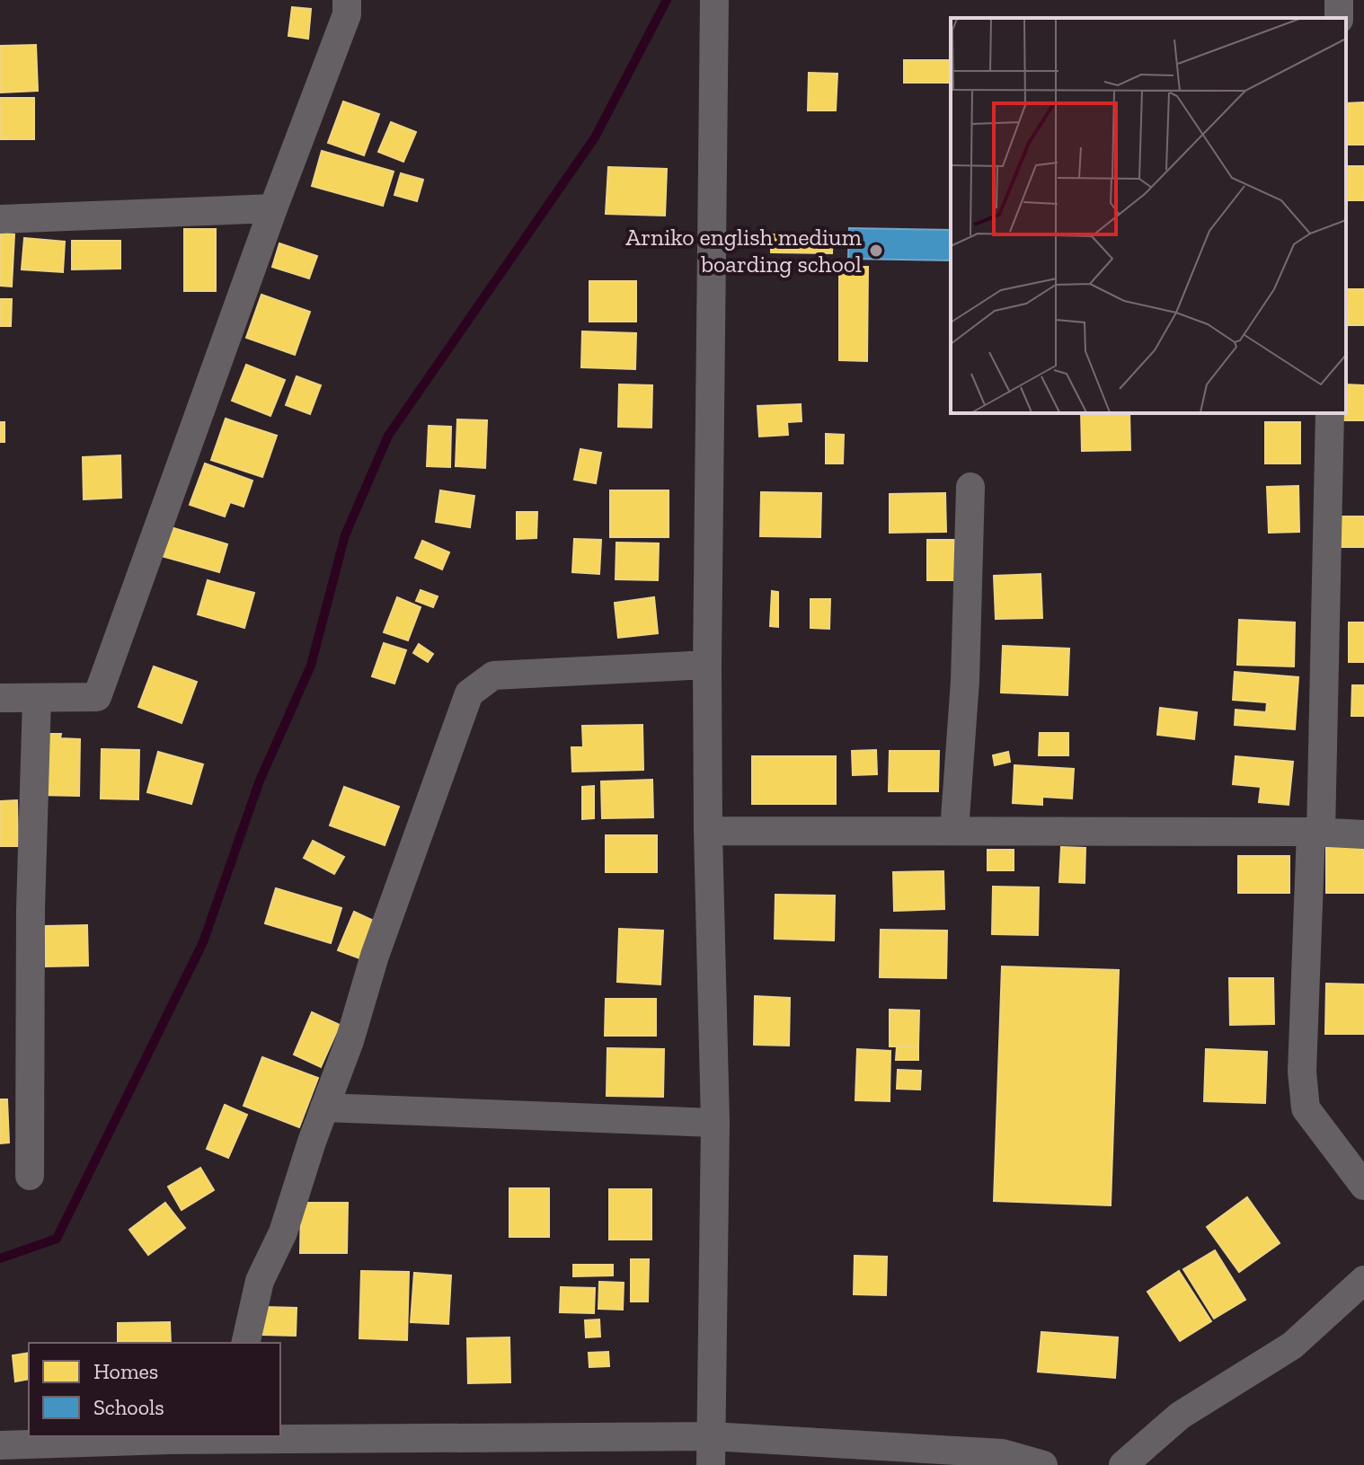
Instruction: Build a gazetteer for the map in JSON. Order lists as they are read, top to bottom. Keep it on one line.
{"places":["Arniko english medium boarding school"],"legend":["Homes","Schools"]}
